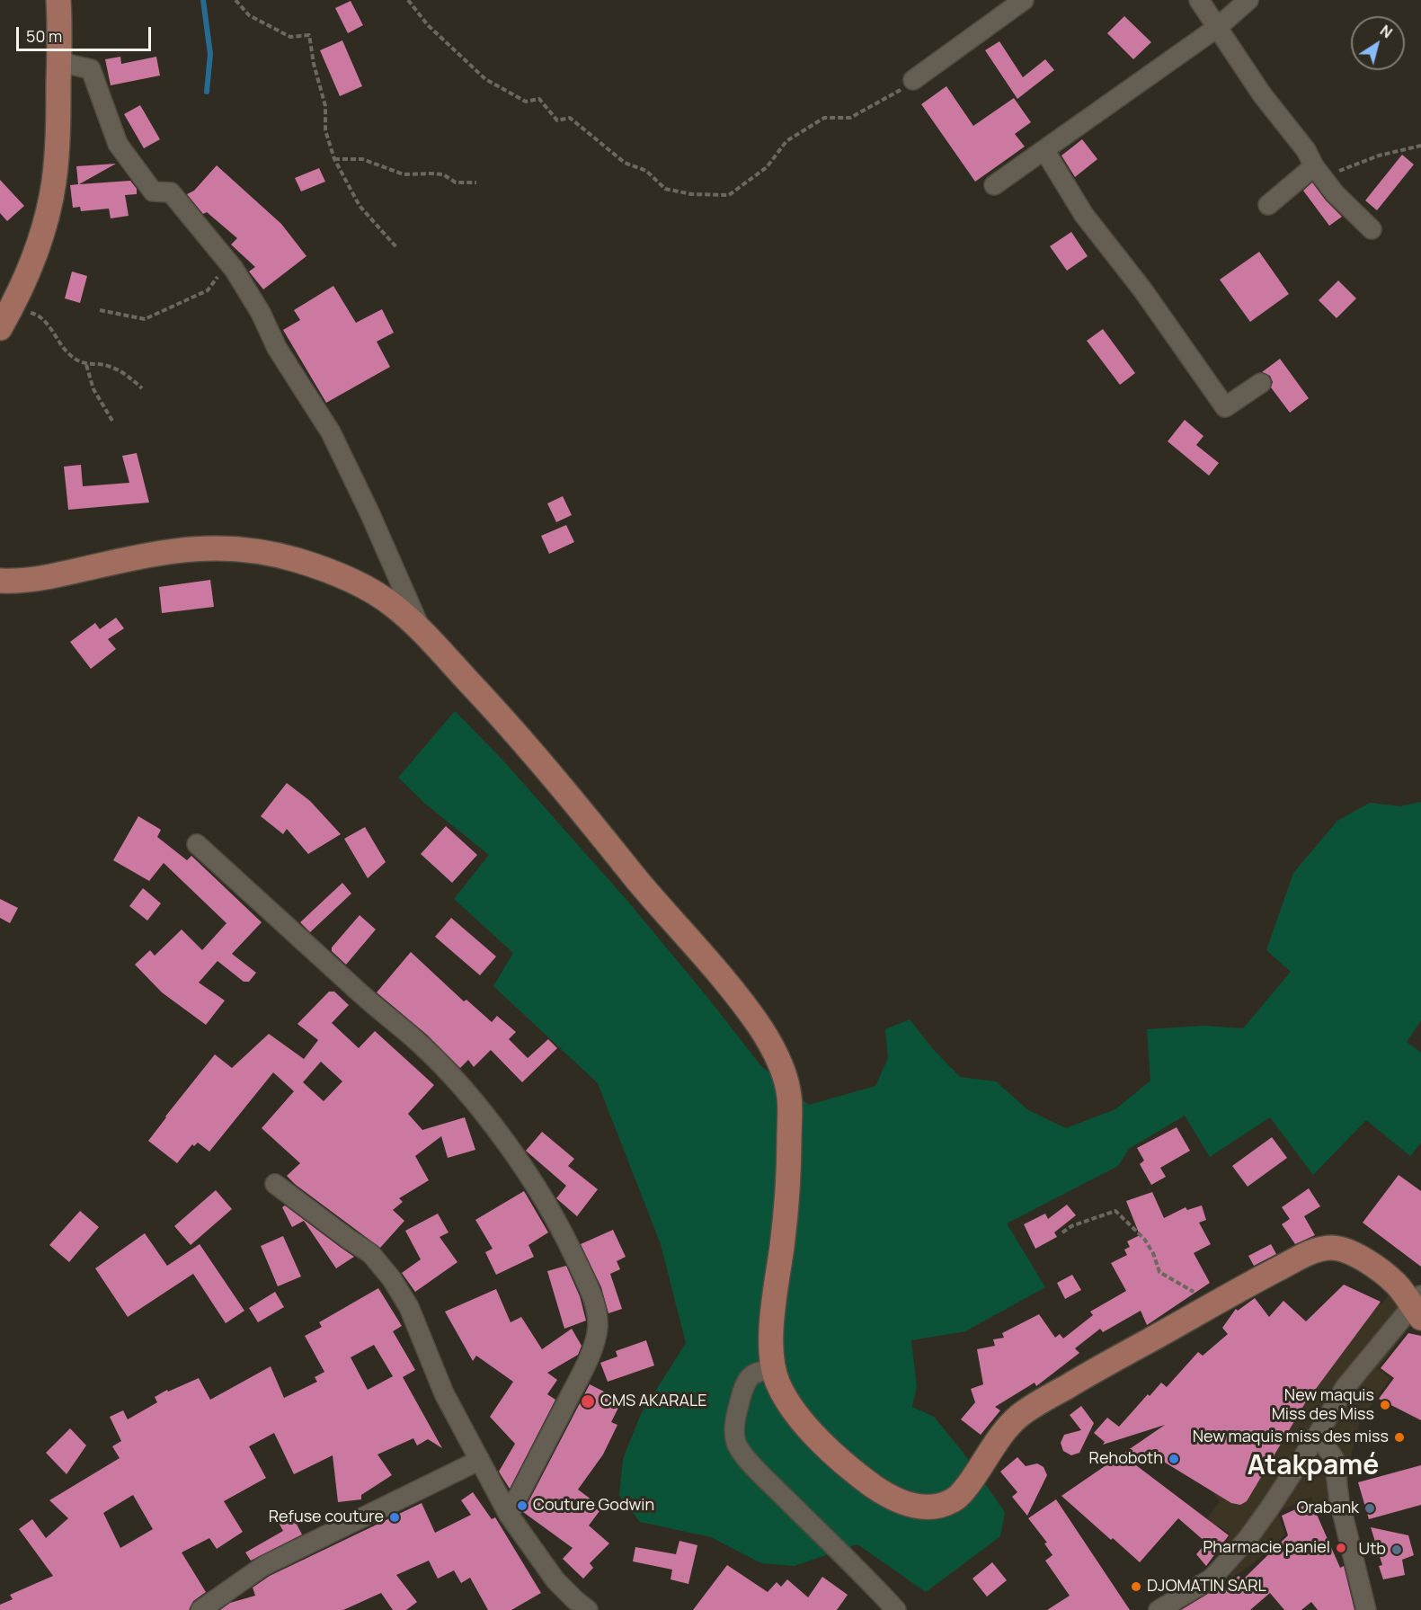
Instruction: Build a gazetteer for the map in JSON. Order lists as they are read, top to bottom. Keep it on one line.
{"districts":["Atakpamé"],"places":["CMS AKARALE","New maquis Miss des Miss","New maquis miss des miss","Rehoboth","Couture Godwin","Orabank","Refuse couture","Pharmacie paniel","Utb","DJOMATIN SARL"],"scale_bar":"50 m","north":"top right"}
